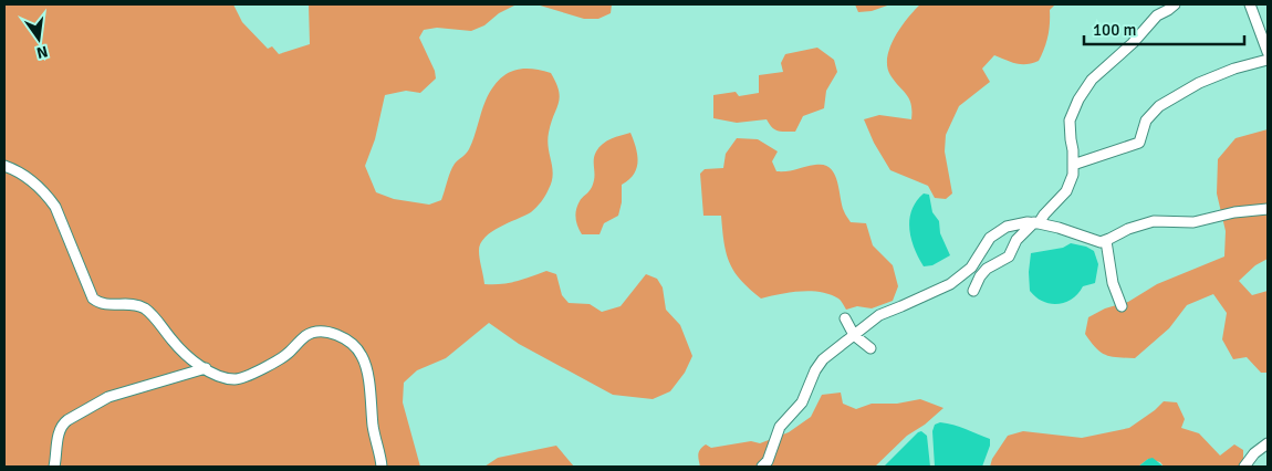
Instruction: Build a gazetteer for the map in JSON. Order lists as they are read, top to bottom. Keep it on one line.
{"scale_bar":"100 m","north":"bottom"}
